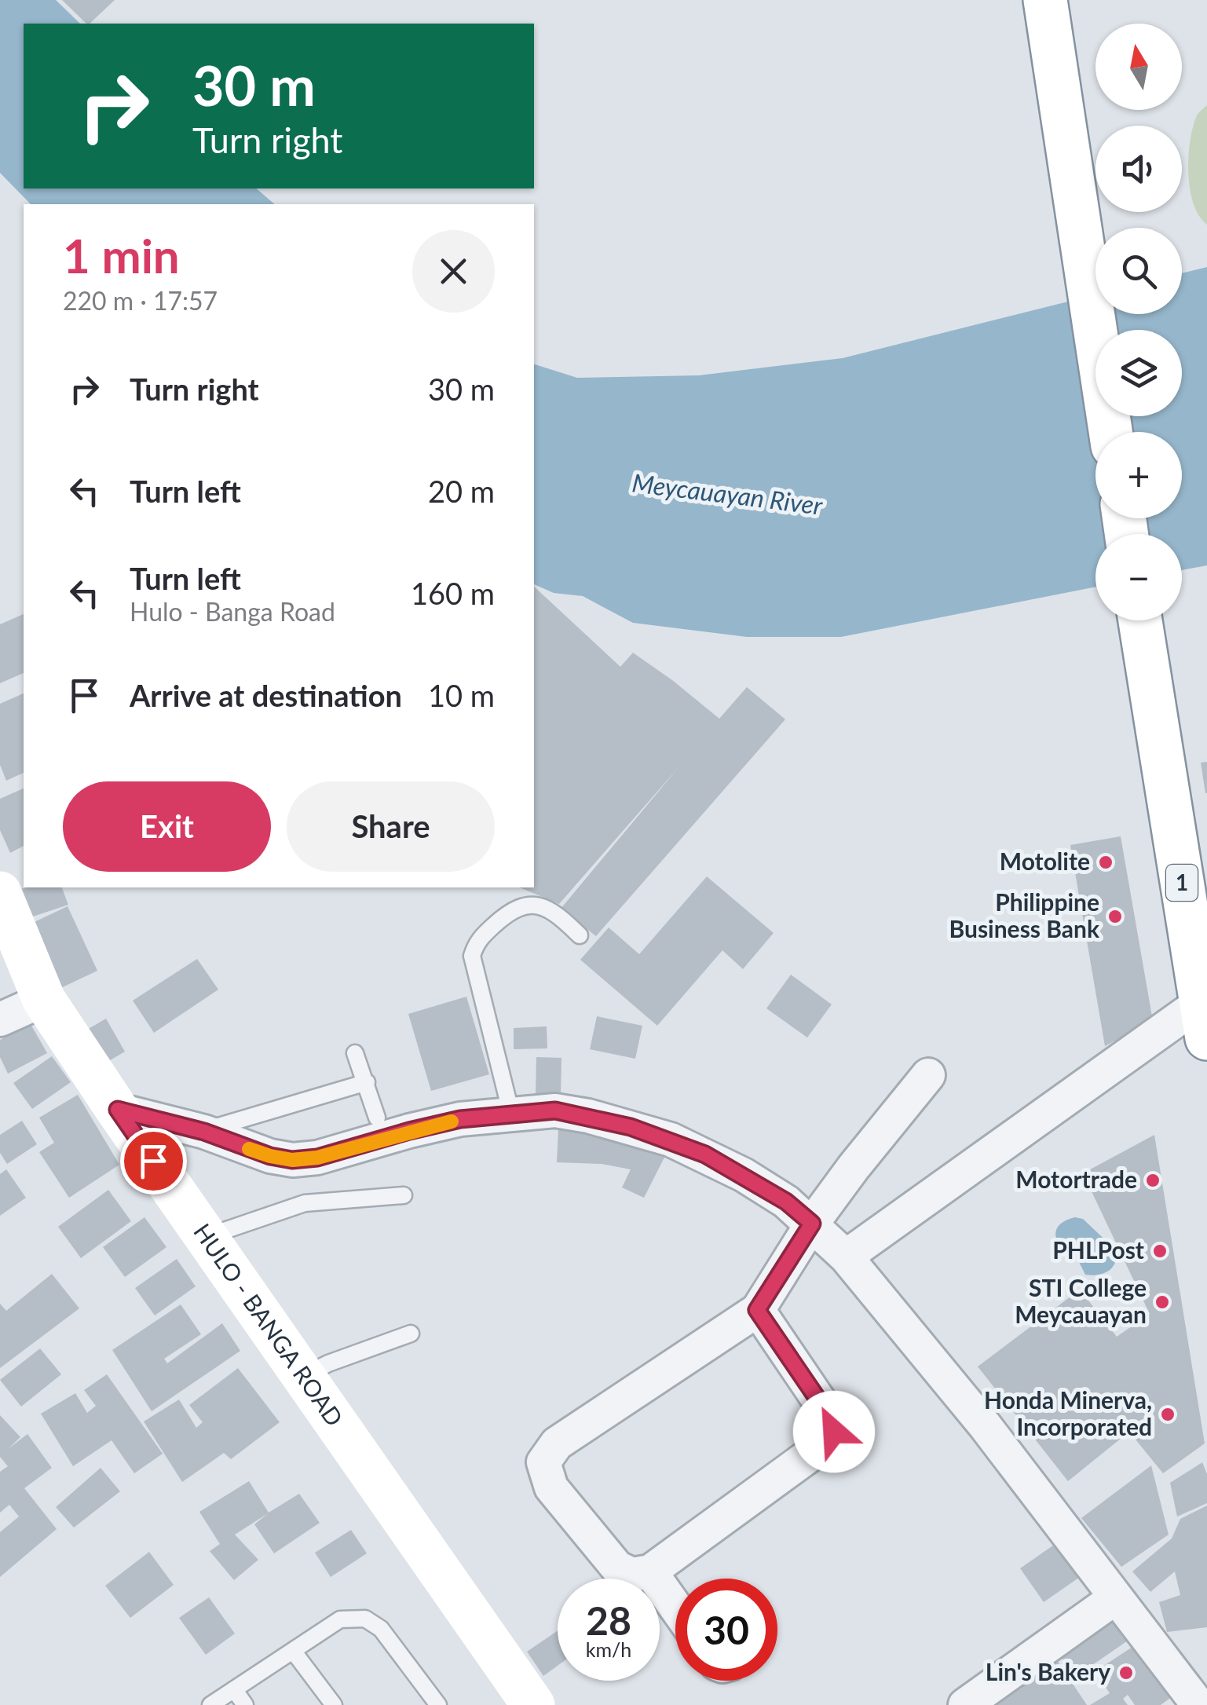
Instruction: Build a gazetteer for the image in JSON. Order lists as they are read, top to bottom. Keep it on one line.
{"streets":{"main road":["1","HULO - BANGA ROAD"]},"water":["Meycauayan River"],"places":["Motolite","Philippine Business Bank","Motortrade","PHLPost","STI College Meycauayan","Honda Minerva, Incorporated","Lin's Bakery"],"north":"top","page":{"map_buttons":["+","−"],"turn":["30 m","Turn right"],"heading":["1 min","220 m · 17:57"],"list":[{"name":"Turn right","value":"30 m"},{"name":"Turn left","value":"20 m"},{"name":"Turn left","note":"Hulo - Banga Road","value":"160 m"},{"name":"Arrive at destination","value":"10 m"}],"buttons":["Exit","Share"],"speed":"28 km/h","limit":"30"}}
